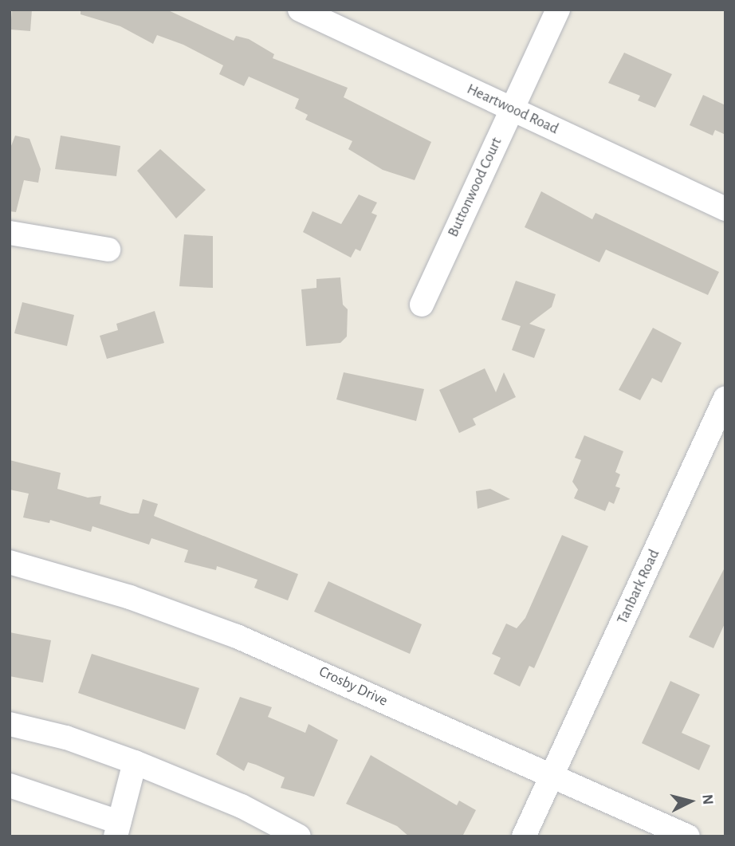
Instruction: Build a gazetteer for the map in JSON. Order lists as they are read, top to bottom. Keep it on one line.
{"streets":{"street":["Heartwood Road","Buttonwood Court","Tanbark Road","Crosby Drive"]},"crossings":[["Heartwood Road","Buttonwood Court"],["Tanbark Road","Crosby Drive"]],"north":"right"}
